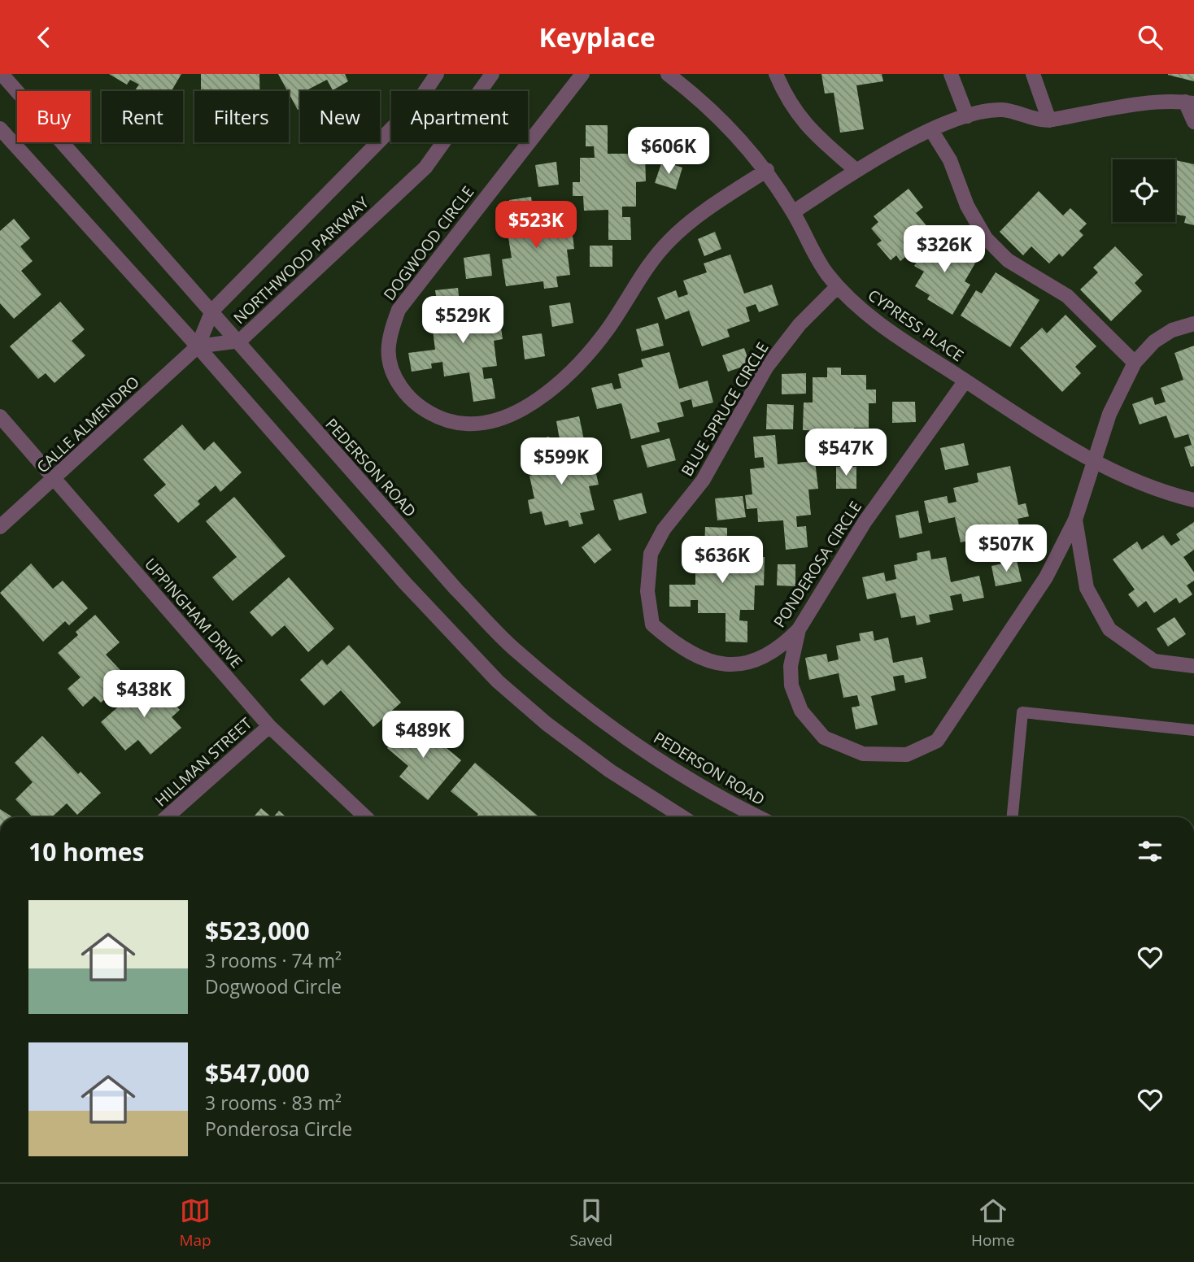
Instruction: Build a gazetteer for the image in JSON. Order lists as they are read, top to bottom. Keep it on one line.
{"streets":{"street":["DOGWOOD CIRCLE","NORTHWOOD PARKWAY","CYPRESS PLACE","BLUE SPRUCE CIRCLE","CALLE ALMENDRO","PEDERSON ROAD","PONDEROSA CIRCLE","UPPINGHAM DRIVE","HILLMAN STREET"]},"crossings":[["DOGWOOD CIRCLE","CYPRESS PLACE"],["NORTHWOOD PARKWAY","CALLE ALMENDRO"],["NORTHWOOD PARKWAY","PEDERSON ROAD"],["CYPRESS PLACE","BLUE SPRUCE CIRCLE"],["CYPRESS PLACE","PONDEROSA CIRCLE"],["BLUE SPRUCE CIRCLE","PONDEROSA CIRCLE"],["CALLE ALMENDRO","UPPINGHAM DRIVE"],["UPPINGHAM DRIVE","HILLMAN STREET"]],"page":{"header":"Keyplace","chip":["Buy","Rent","Filters","New","Apartment"],"price":["$606K","$523K","$326K","$529K","$547K","$599K","$507K","$636K","$438K","$489K"],"heading":"10 homes","list":[{"name":"$523,000","note":"3 rooms · 74 m² · Dogwood Circle"},{"name":"$547,000","note":"3 rooms · 83 m² · Ponderosa Circle"}],"tabs":["Map","Saved","Home"]}}
